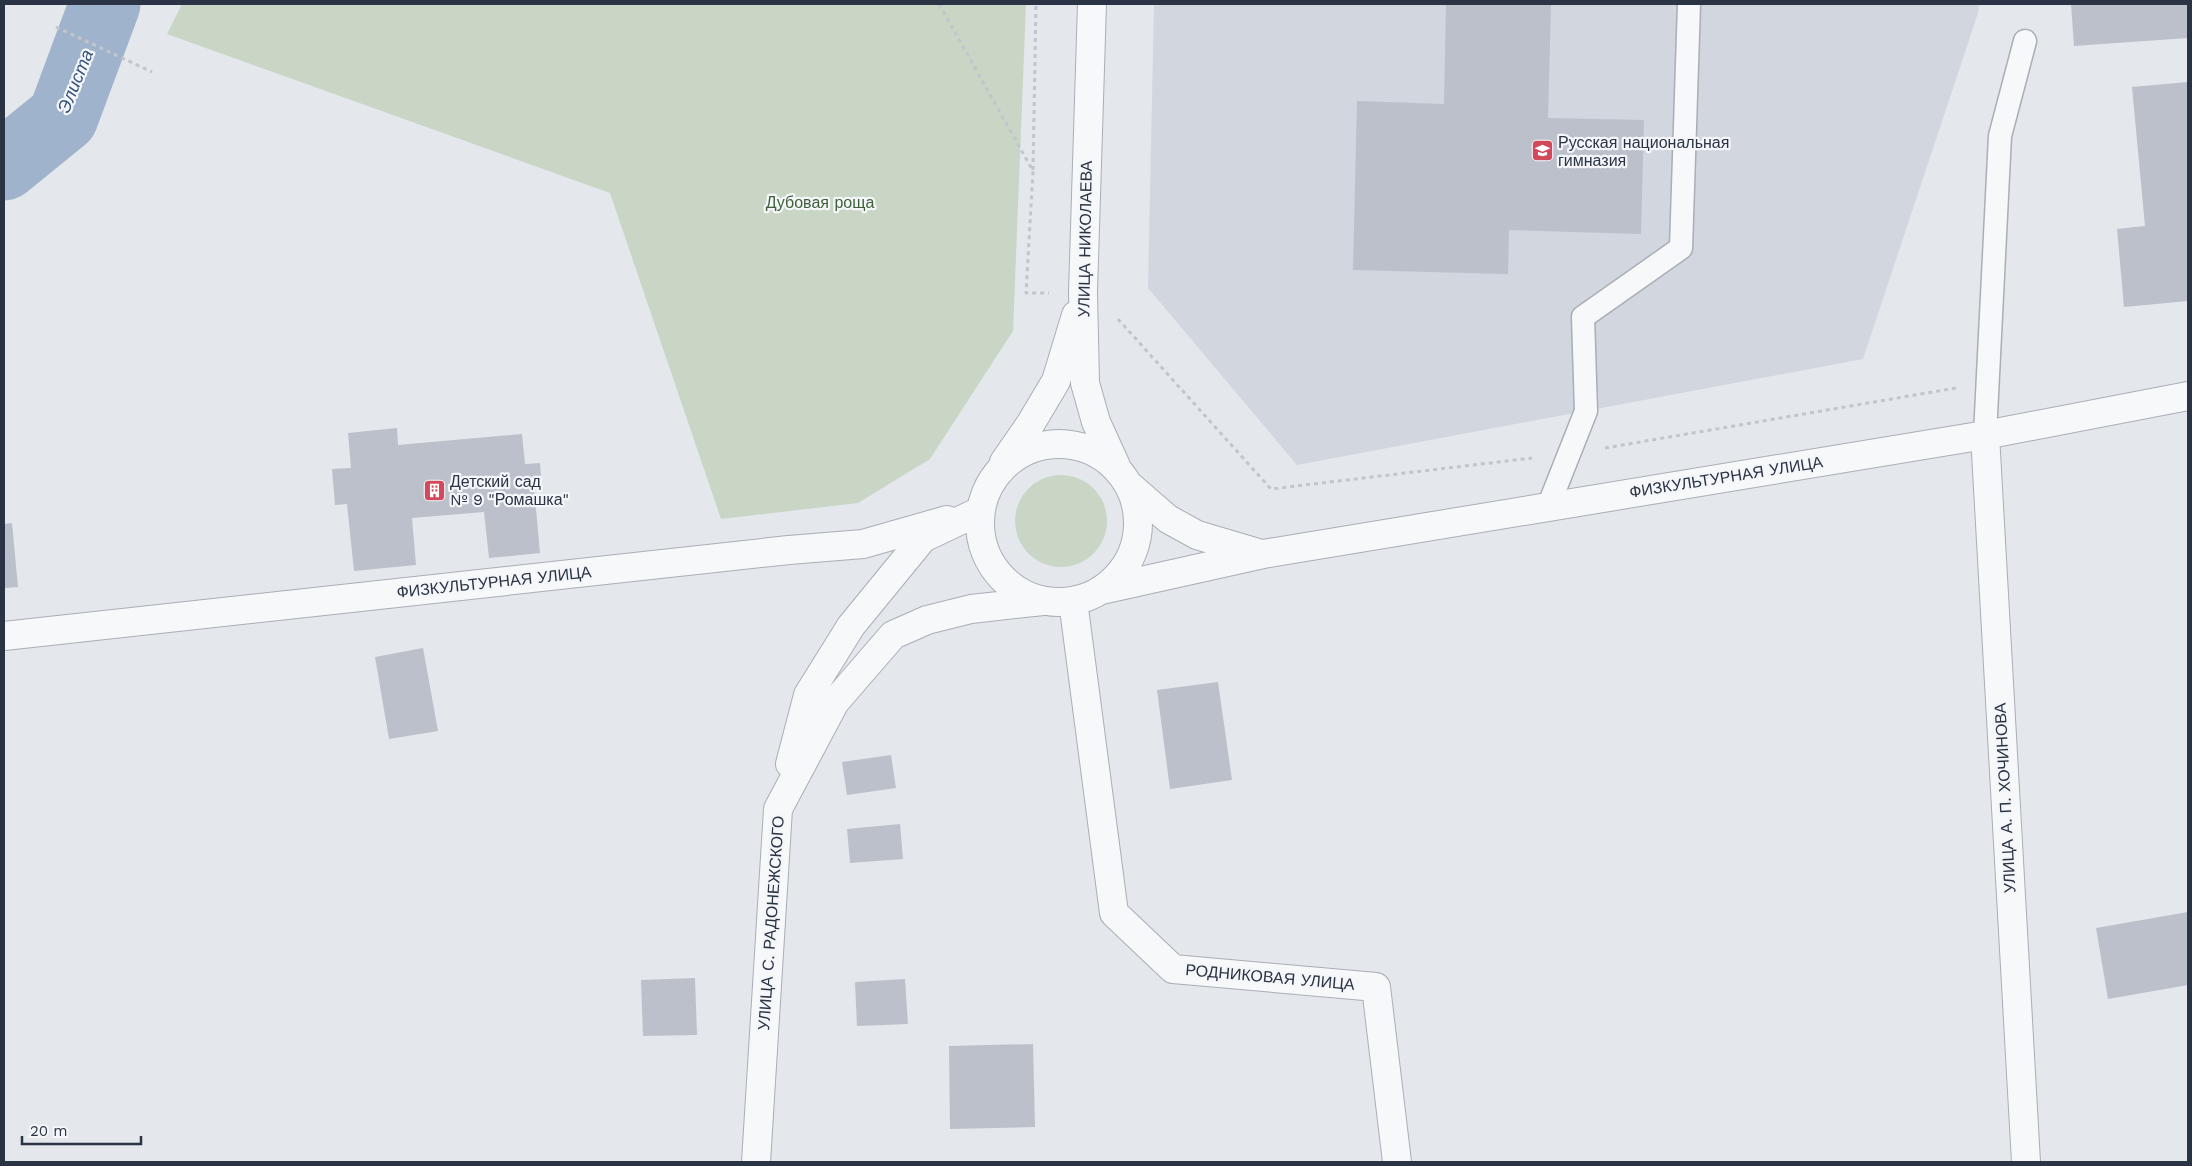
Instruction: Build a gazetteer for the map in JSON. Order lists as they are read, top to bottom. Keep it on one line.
{"streets":{"street":["УЛИЦА НИКОЛАЕВА","ФИЗКУЛЬТУРНАЯ УЛИЦА","УЛИЦА А. П. ХОЧИНОВА","УЛИЦА С. РАДОНЕЖСКОГО","РОДНИКОВАЯ УЛИЦА"]},"crossings":[["УЛИЦА НИКОЛАЕВА","ФИЗКУЛЬТУРНАЯ УЛИЦА"],["УЛИЦА НИКОЛАЕВА","УЛИЦА С. РАДОНЕЖСКОГО"],["УЛИЦА НИКОЛАЕВА","РОДНИКОВАЯ УЛИЦА"],["ФИЗКУЛЬТУРНАЯ УЛИЦА","УЛИЦА А. П. ХОЧИНОВА"],["ФИЗКУЛЬТУРНАЯ УЛИЦА","УЛИЦА С. РАДОНЕЖСКОГО"],["ФИЗКУЛЬТУРНАЯ УЛИЦА","РОДНИКОВАЯ УЛИЦА"],["УЛИЦА С. РАДОНЕЖСКОГО","РОДНИКОВАЯ УЛИЦА"]],"water":["Элиста"],"parks":["Дубовая роща"],"places":{"school or university":["Русская национальная гимназия"],"building":["Детский сад № 9 \"Ромашка\""]},"scale_bar":"20 m"}
